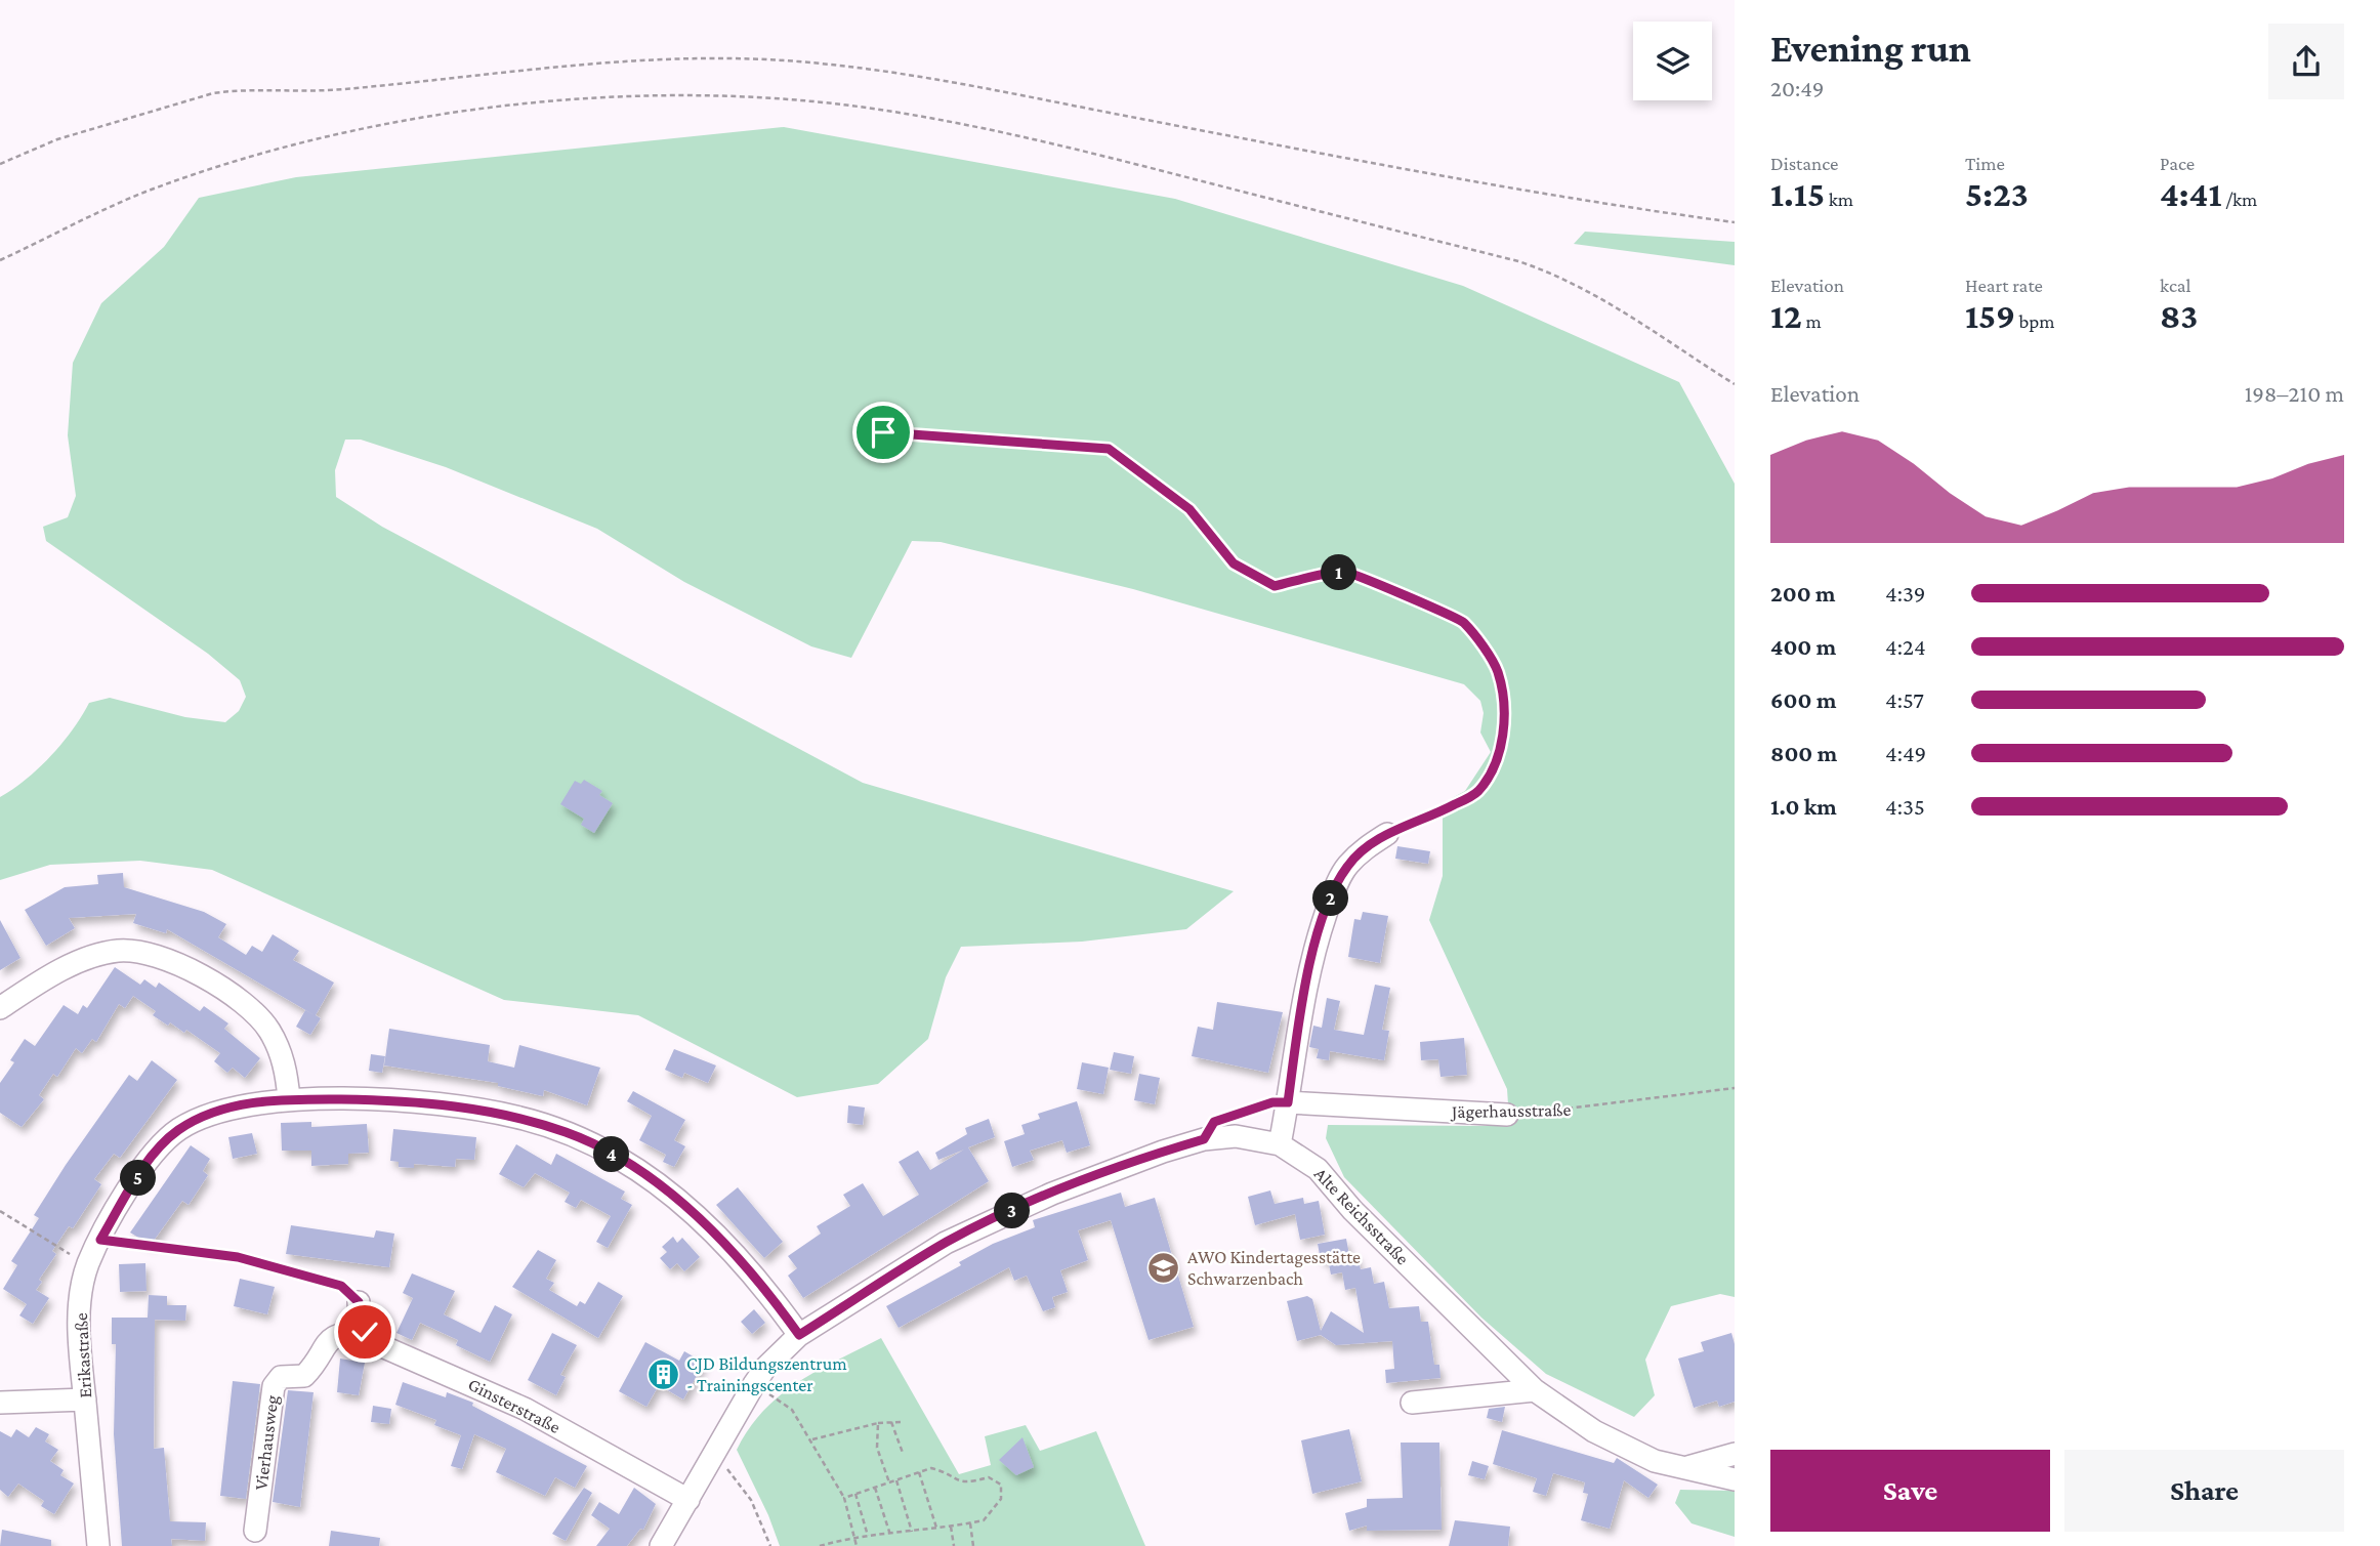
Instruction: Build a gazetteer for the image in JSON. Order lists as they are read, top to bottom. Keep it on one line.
{"streets":{"street":["Jägerhausstraße","Alte Reichsstraße","Erikastraße","Ginsterstraße","Vierhausweg"]},"crossings":[["Alte Reichsstraße","Erikastraße"],["Alte Reichsstraße","Ginsterstraße"],["Ginsterstraße","Vierhausweg"]],"places":{"school or university":["AWO Kindertagesstätte Schwarzenbach"],"building":["CJD Bildungszentrum - Trainingscenter"]},"page":{"heading":["Evening run","20:49"],"stats":[["Distance","1.15 km"],["Time","5:23"],["Pace","4:41 /km"],["Elevation","12 m"],["Heart rate","159 bpm"],["kcal","83"]],"chart":["Elevation","198–210 m"],"pins":["1","2","4","5","3"],"list":[{"name":"200 m","note":"4:39"},{"name":"400 m","note":"4:24"},{"name":"600 m","note":"4:57"},{"name":"800 m","note":"4:49"},{"name":"1.0 km","note":"4:35"}],"buttons":["Save","Share"]}}
